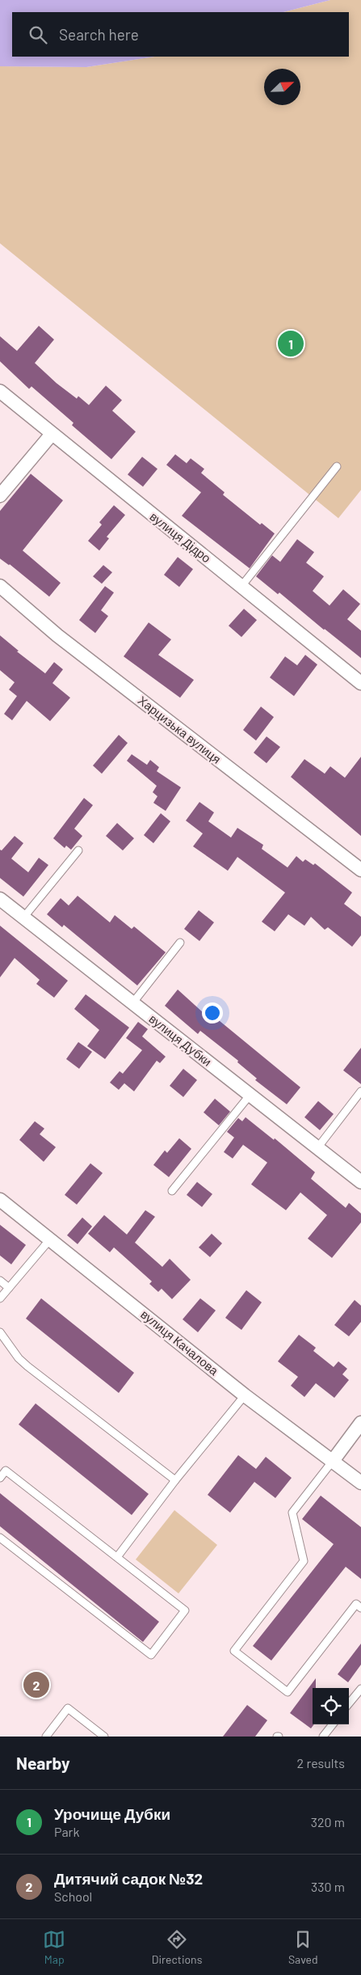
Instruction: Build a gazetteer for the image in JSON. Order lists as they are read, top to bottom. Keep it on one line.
{"streets":{"street":["вулиця Дідро","Харцизька вулиця","вулиця Дубки","вулиця Качалова"]},"north":"top right","page":{"search":"Search here","pins":["1","2"],"heading":["Nearby","2 results"],"list":[{"mark":"1","name":"Урочище Дубки","note":"Park","value":"320 m"},{"mark":"2","name":"Дитячий садок №32","note":"School","value":"330 m"}],"nav":["Map","Directions","Saved"]}}
